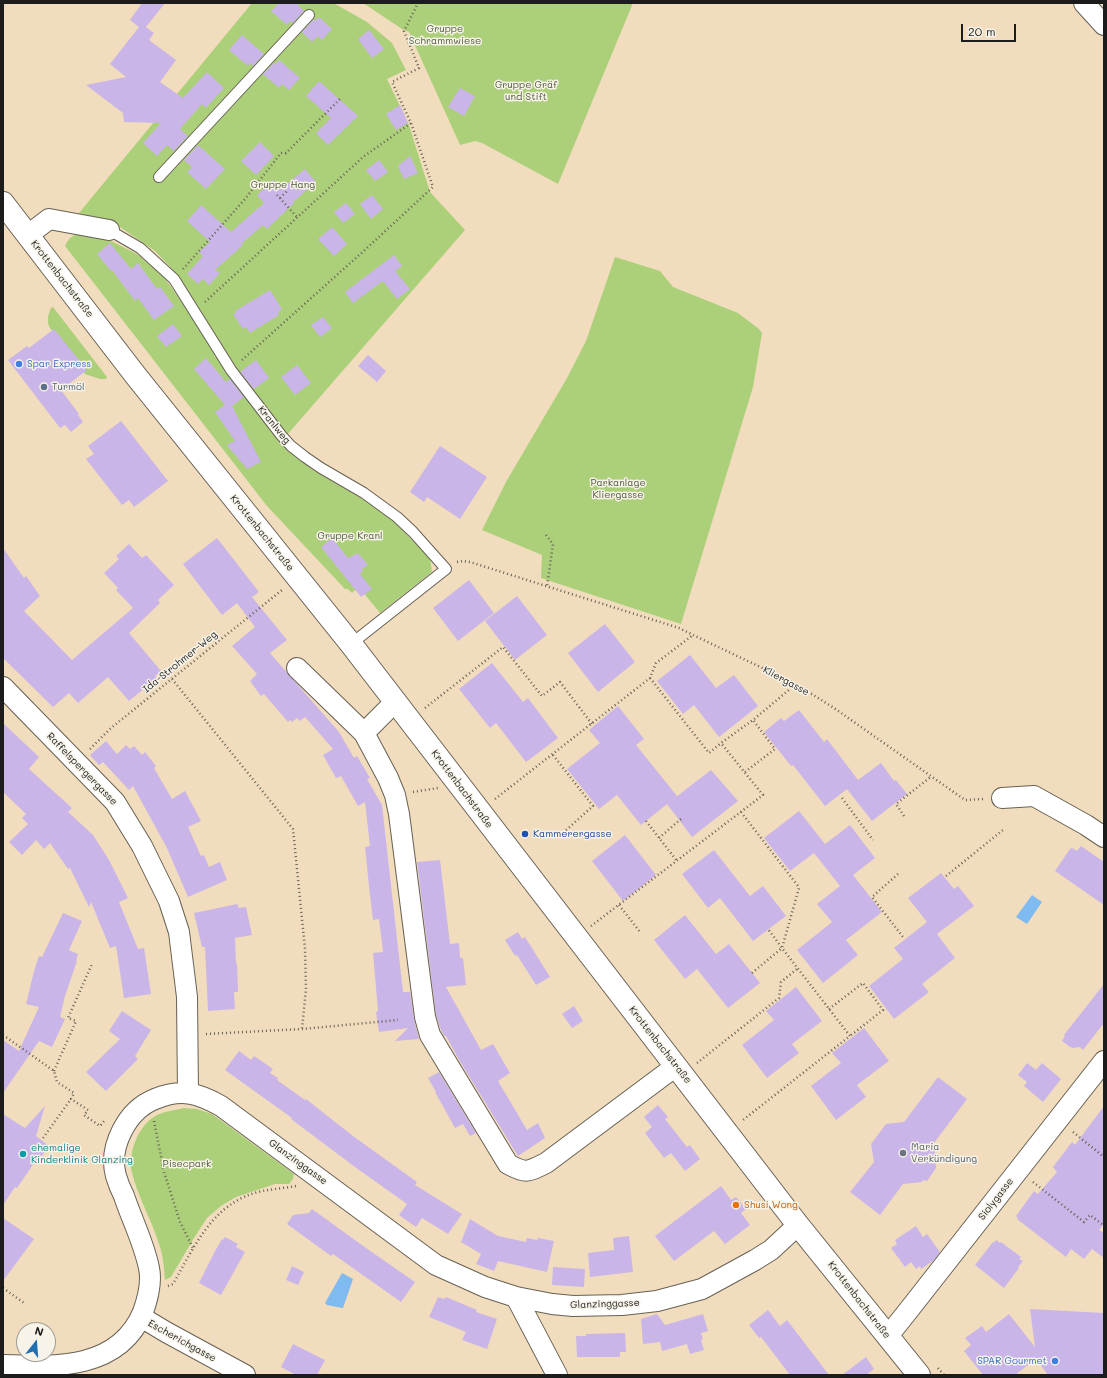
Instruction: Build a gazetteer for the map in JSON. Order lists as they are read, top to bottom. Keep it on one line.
{"streets":{"main road":["Krottenbachstraße"],"street":["Kranlweg","Raffelspergergasse","Glanzinggasse","Siolygasse","Escherichgasse"],"path":["Ida-Strohmer-Weg","Kliergasse"]},"crossings":[["Krottenbachstraße","Kranlweg"],["Krottenbachstraße","Ida-Strohmer-Weg"],["Krottenbachstraße","Glanzinggasse"],["Krottenbachstraße","Siolygasse"],["Kranlweg","Kliergasse"],["Ida-Strohmer-Weg","Raffelspergergasse"],["Raffelspergergasse","Glanzinggasse"],["Glanzinggasse","Escherichgasse"]],"parks":["Gruppe Schrammwiese","Gruppe Gräf und Stift","Gruppe Hang","Parkanlage Kliergasse","Gruppe Kranl","Pisecpark"],"places":["Spar Express","Turmöl","Kammerergasse","Maria Verkündigung","ehemalige Kinderklinik Glanzing","Shusi Wong","SPAR Gourmet"],"scale_bar":"20 m","north":"top"}
